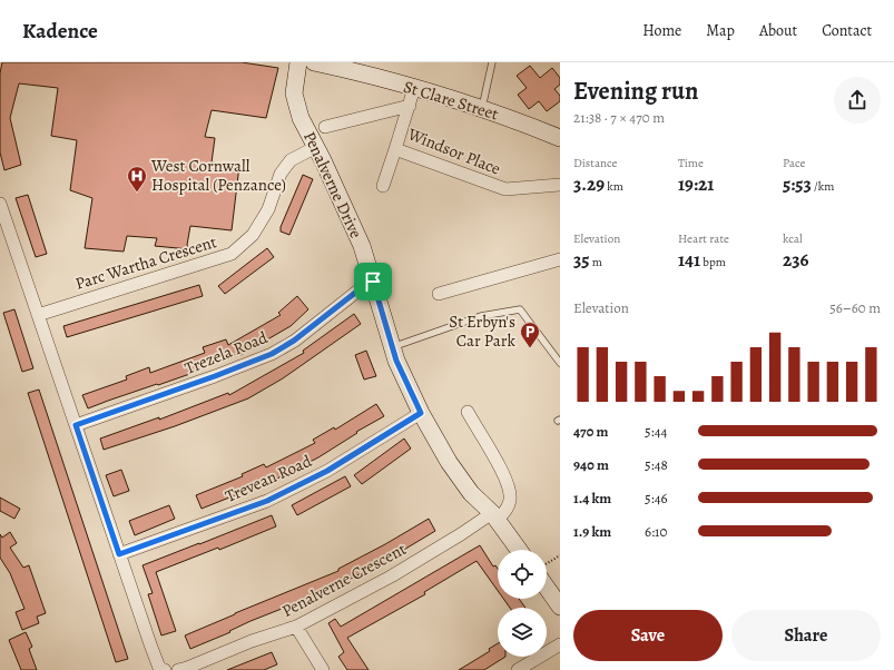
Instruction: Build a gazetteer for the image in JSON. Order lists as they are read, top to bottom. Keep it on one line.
{"streets":{"street":["St Clare Street","Windsor Place","Penalverne Drive","Parc Wartha Crescent","Trezela Road","Trevean Road","Penalverne Crescent"]},"crossings":[["St Clare Street","Windsor Place"],["Penalverne Drive","Parc Wartha Crescent"],["Penalverne Drive","Trezela Road"],["Penalverne Drive","Trevean Road"],["Penalverne Drive","Penalverne Crescent"]],"places":{"hospital":["West Cornwall Hospital (Penzance)"],"parking":["St Erbyn's Car Park"]},"page":{"header":"Kadence","nav":["Home","Map","About","Contact"],"heading":["Evening run","21:38 · 7 × 470 m"],"stats":[["Distance","3.29 km"],["Time","19:21"],["Pace","5:53 /km"],["Elevation","35 m"],["Heart rate","141 bpm"],["kcal","236"]],"chart":["Elevation","56–60 m"],"list":[{"name":"470 m","note":"5:44"},{"name":"940 m","note":"5:48"},{"name":"1.4 km","note":"5:46"},{"name":"1.9 km","note":"6:10"}],"buttons":["Save","Share"]}}
